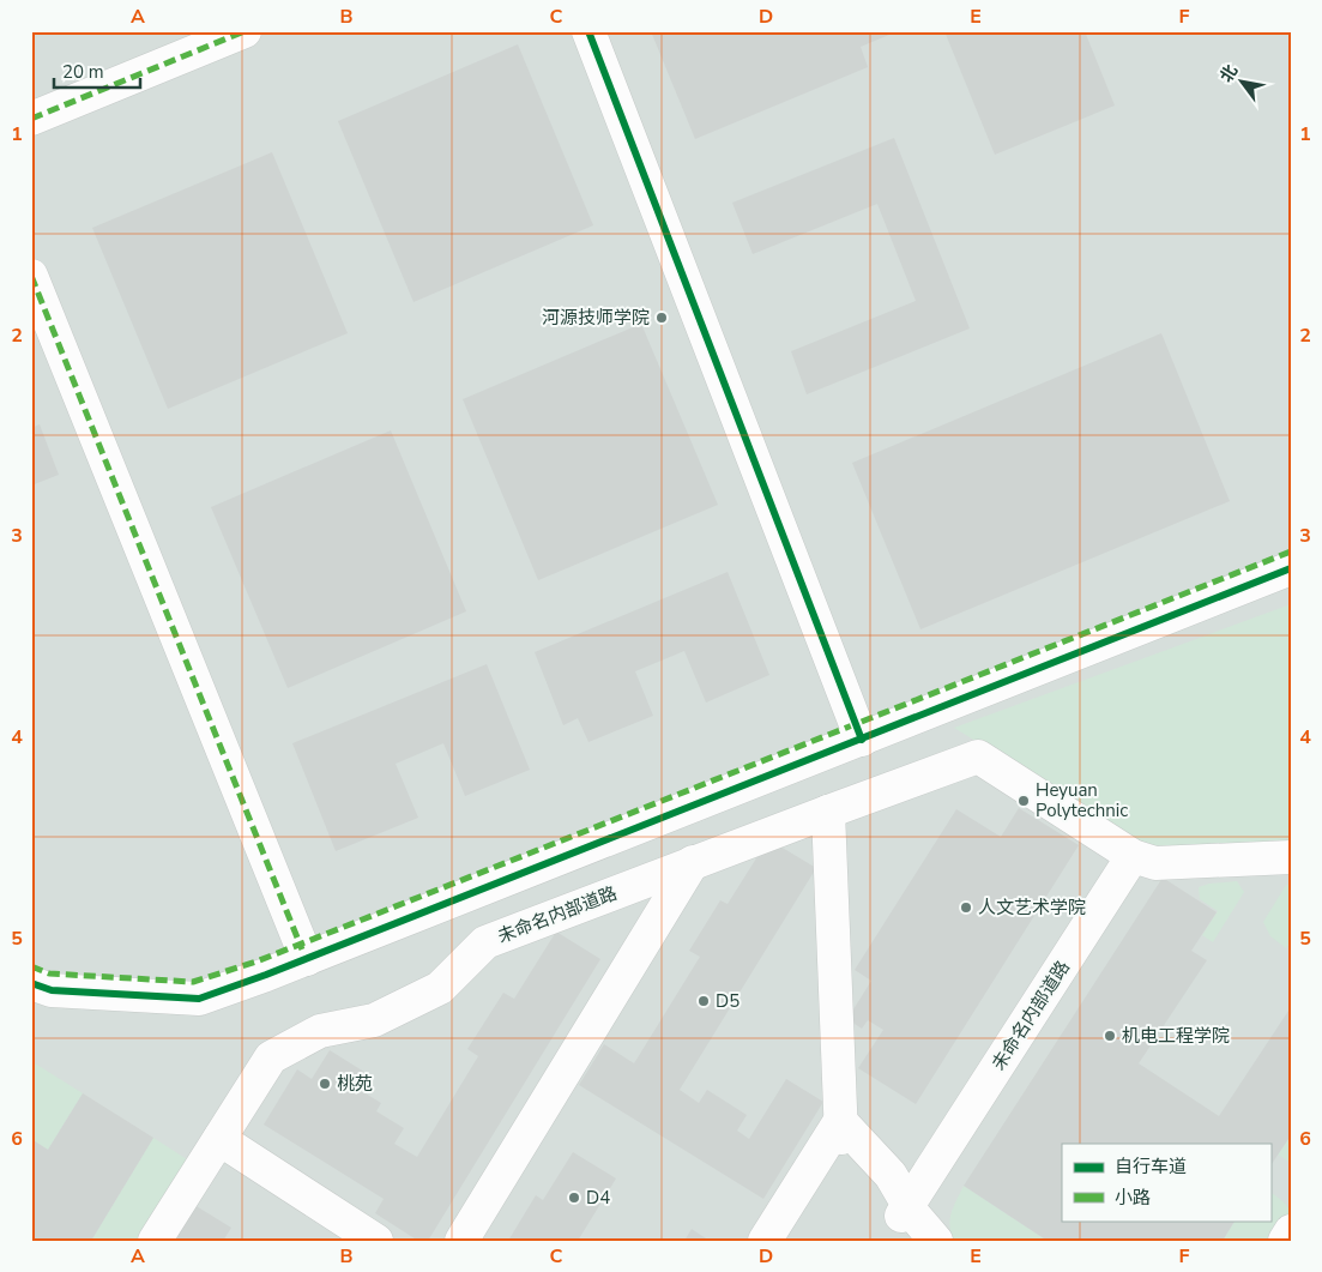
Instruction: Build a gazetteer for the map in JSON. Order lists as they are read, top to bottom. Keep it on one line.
{"streets":{"street":["未命名内部道路"]},"places":["河源技师学院","Heyuan Polytechnic","人文艺术学院","D5","机电工程学院","桃苑","D4"],"legend":["自行车道","小路"],"scale_bar":"20 m","north":"top left","grid":{"columns":["A","B","C","D","E","F"],"rows":["1","2","3","4","5","6"]}}
